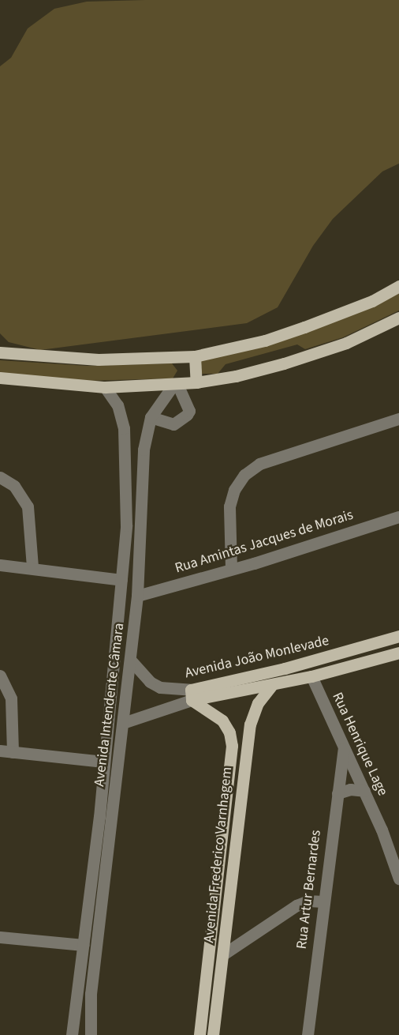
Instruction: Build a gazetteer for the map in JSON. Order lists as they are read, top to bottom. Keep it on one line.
{"streets":{"main road":["Avenida João Monlevade","Avenida Frederico Varnhagem"],"street":["Rua Amintas Jacques de Morais","Avenida Intendente Câmara","Rua Henrique Lage","Rua Artur Bernardes"]},"crossings":[["Rua Amintas Jacques de Morais","Avenida Intendente Câmara"],["Avenida João Monlevade","Avenida Intendente Câmara"],["Avenida João Monlevade","Rua Henrique Lage"],["Avenida João Monlevade","Avenida Frederico Varnhagem"],["Rua Henrique Lage","Rua Artur Bernardes"]]}
